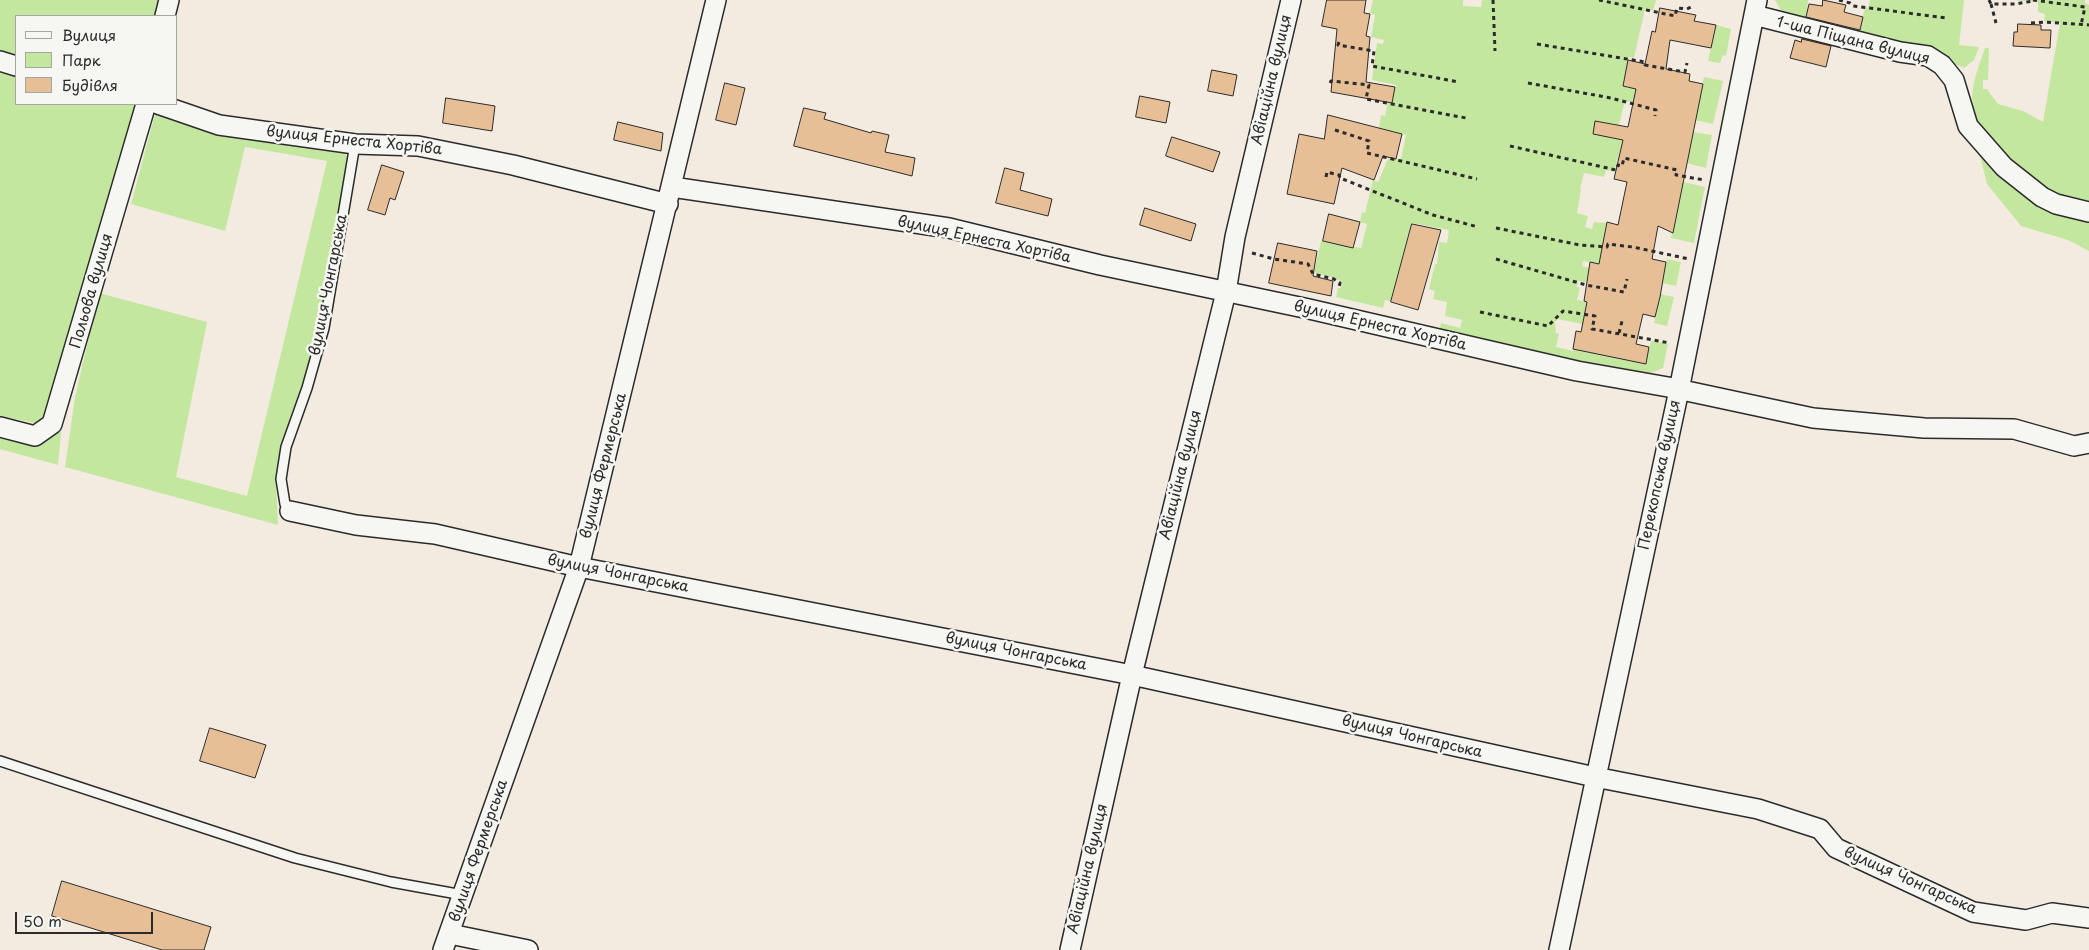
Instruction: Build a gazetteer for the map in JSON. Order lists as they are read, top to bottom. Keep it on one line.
{"streets":{"street":["1-ша Піщана вулиця","Авіаційна вулиця","вулиця Ернеста Хортіва","вулиця Чонгарська","Польова вулиця","вулиця Фермерська","Перекопська вулиця"]},"crossings":[["1-ша Піщана вулиця","Перекопська вулиця"],["Авіаційна вулиця","вулиця Ернеста Хортіва"],["Авіаційна вулиця","вулиця Чонгарська"],["вулиця Ернеста Хортіва","вулиця Чонгарська"],["вулиця Ернеста Хортіва","вулиця Фермерська"],["вулиця Ернеста Хортіва","Перекопська вулиця"],["вулиця Чонгарська","вулиця Фермерська"],["вулиця Чонгарська","Перекопська вулиця"]],"legend":["Вулиця","Парк","Будівля"],"scale_bar":"50 m"}
